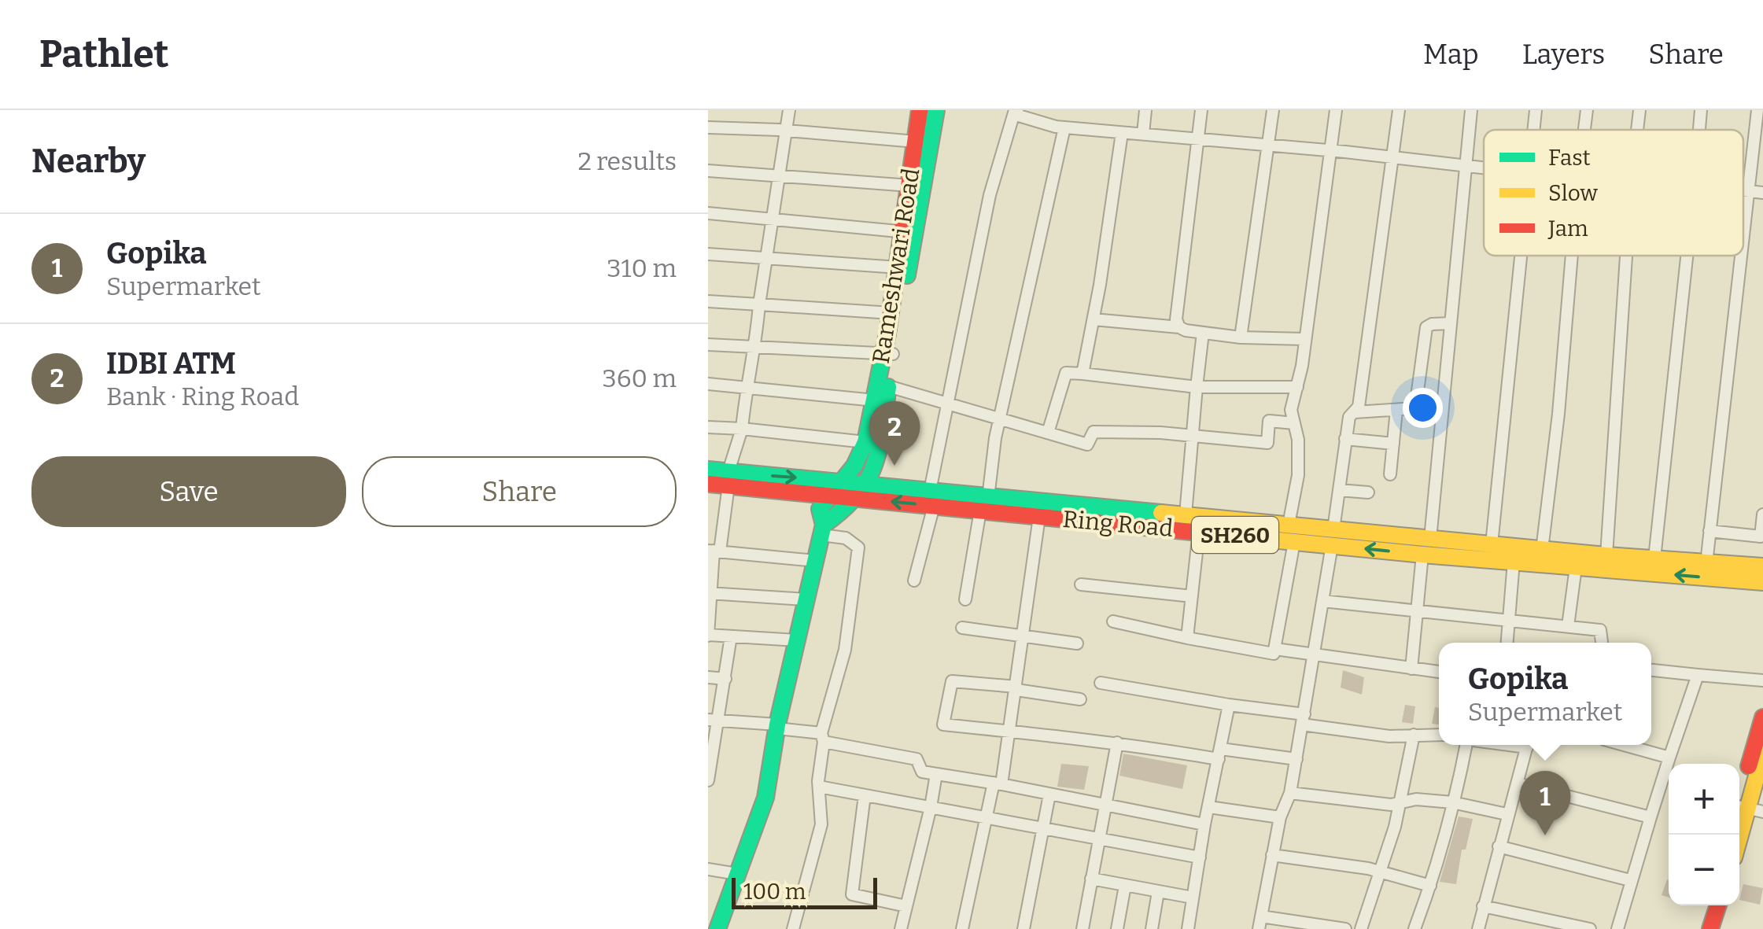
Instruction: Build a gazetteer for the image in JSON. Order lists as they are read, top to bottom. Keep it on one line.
{"streets":{"main road":["Rameshwari Road","Ring Road","SH260"]},"crossings":[["Rameshwari Road","Ring Road"]],"legend":["Fast","Slow","Jam"],"scale_bar":"100 m","page":{"header":"Pathlet","nav":["Map","Layers","Share"],"heading":["Nearby","2 results"],"list":[{"mark":"1","name":"Gopika","note":"Supermarket","value":"310 m"},{"mark":"2","name":"IDBI ATM","note":"Bank · Ring Road","value":"360 m"}],"pins":["2","1"],"buttons":["Save","Share"],"popup":["Gopika","Supermarket"],"map_buttons":["+","−"],"scale":"100 m"}}
